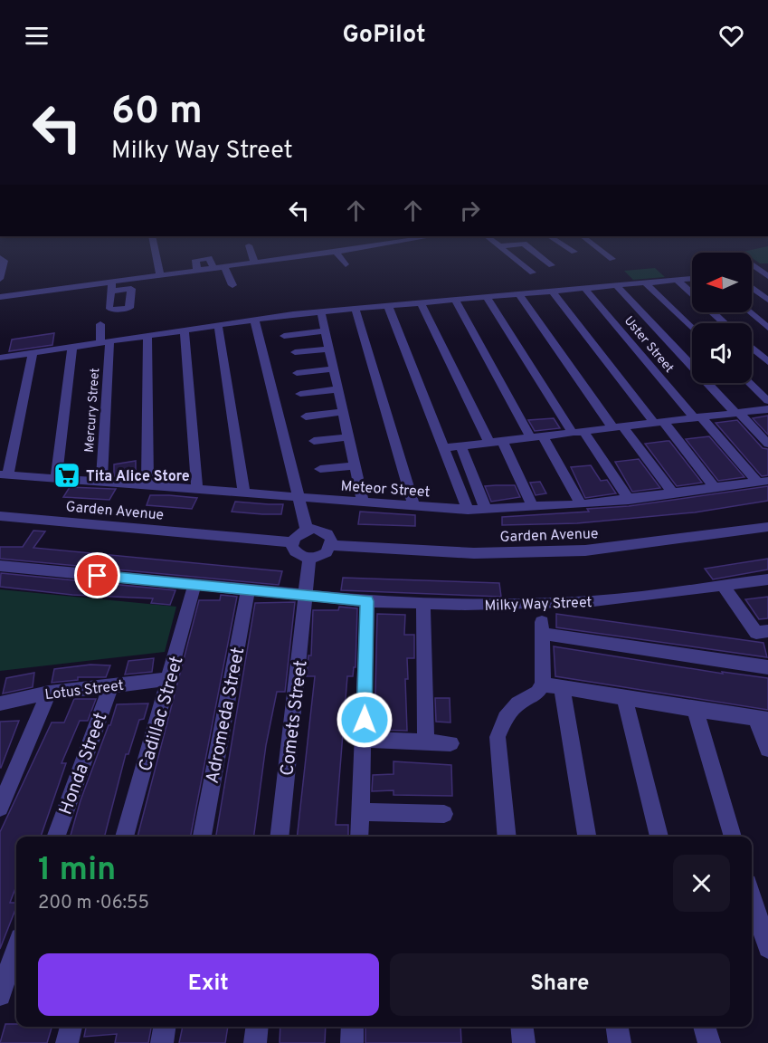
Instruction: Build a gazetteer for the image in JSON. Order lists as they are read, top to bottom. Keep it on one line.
{"streets":{"street":["Uster Street","Mercury Street","Meteor Street","Garden Avenue","Milky Way Street","Lotus Street","Cadillac Street","Adromeda Street","Comets Street","Honda Street"]},"crossings":[["Uster Street","Meteor Street"],["Mercury Street","Meteor Street"],["Garden Avenue","Comets Street"],["Milky Way Street","Cadillac Street"],["Milky Way Street","Adromeda Street"],["Milky Way Street","Comets Street"],["Lotus Street","Cadillac Street"],["Lotus Street","Honda Street"]],"places":{"supermarket":["Tita Alice Store"]},"north":"left","page":{"header":"GoPilot","turn":["60 m","Milky Way Street"],"heading":["1 min","200 m · 06:55"],"buttons":["Exit","Share"]}}
